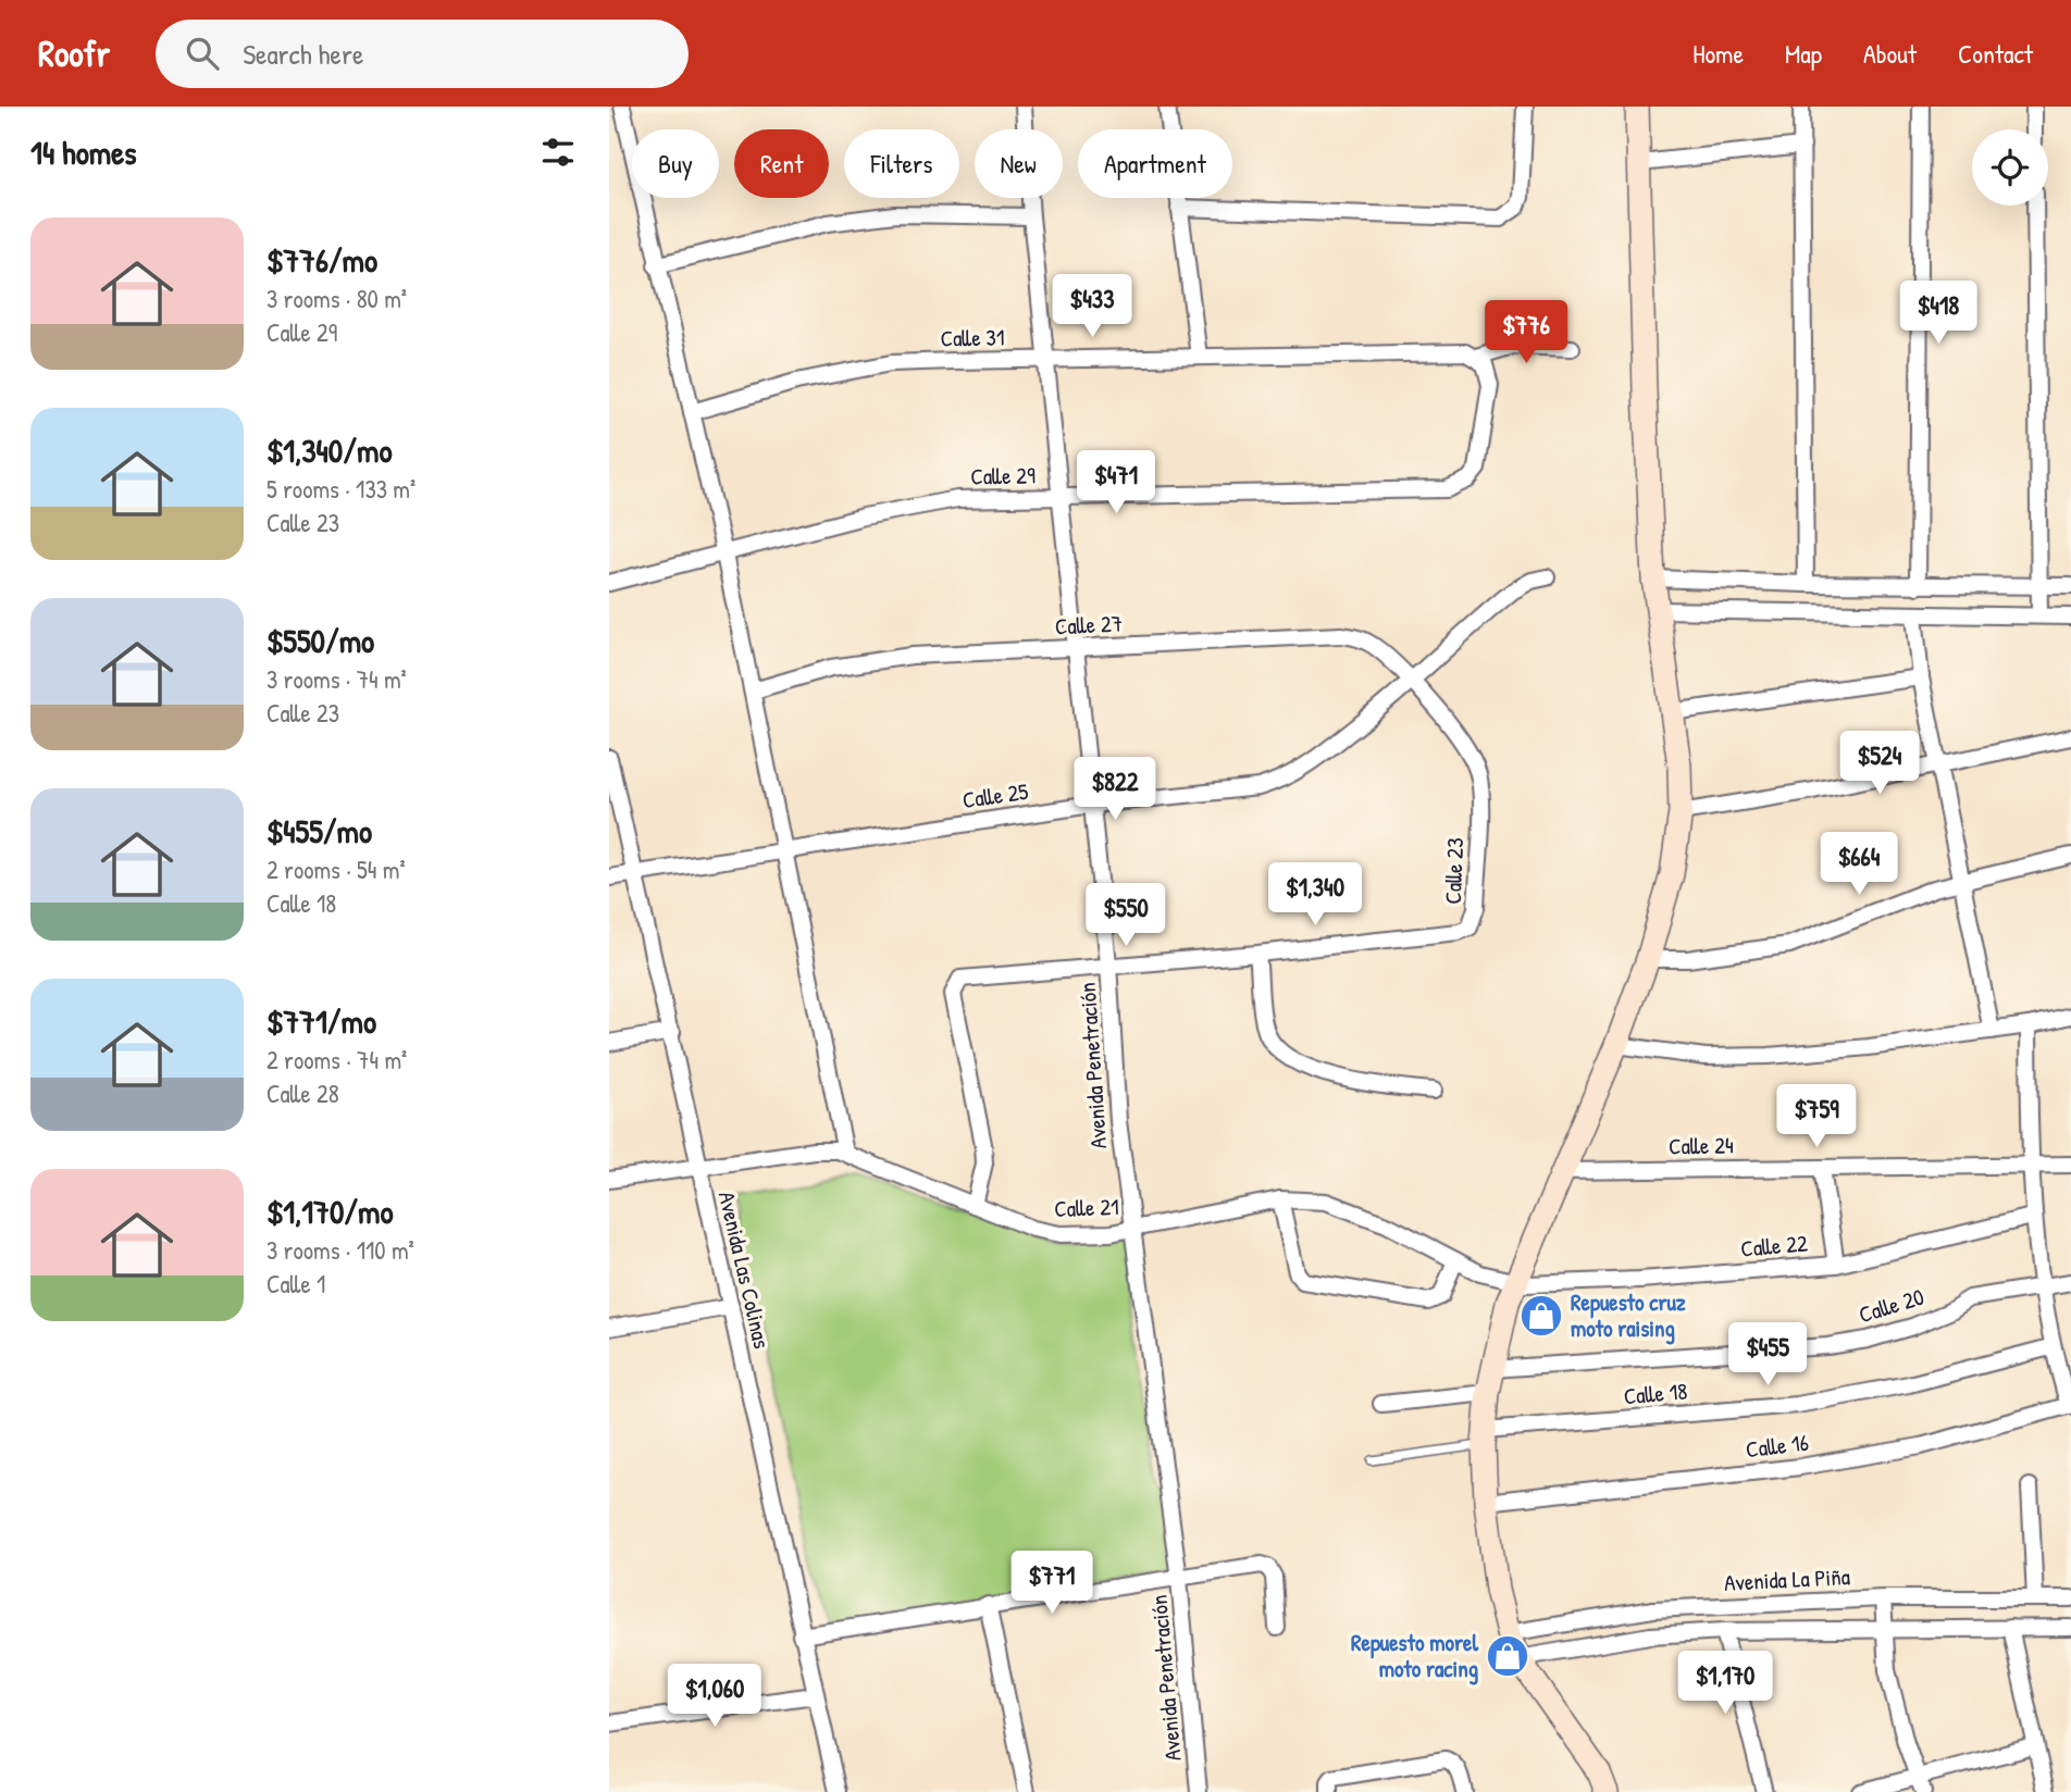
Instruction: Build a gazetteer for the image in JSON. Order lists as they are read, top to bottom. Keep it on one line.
{"streets":{"street":["Calle 31","Calle 29","Calle 27","Calle 25","Calle 23","Avenida Penetración","Calle 24","Calle 21","Calle 22","Avenida Las Colinas","Calle 20","Calle 18","Calle 16","Avenida La Piña"]},"crossings":[["Calle 31","Calle 29"],["Calle 31","Avenida Penetración"],["Calle 29","Avenida Penetración"],["Calle 27","Calle 25"],["Calle 27","Calle 23"],["Calle 27","Avenida Penetración"],["Calle 25","Calle 23"],["Calle 25","Avenida Penetración"],["Calle 25","Avenida Las Colinas"],["Calle 23","Avenida Penetración"],["Calle 23","Calle 21"],["Avenida Penetración","Calle 21"],["Calle 24","Calle 16"],["Calle 21","Calle 22"],["Calle 21","Avenida Las Colinas"],["Calle 22","Calle 16"],["Calle 20","Calle 16"],["Calle 18","Calle 16"]],"places":{"shop":["Repuesto cruz moto raising","Repuesto morel moto racing"]},"page":{"header":"Roofr","search":"Search here","nav":["Home","Map","About","Contact"],"heading":"14 homes","chip":["Buy","Rent","Filters","New","Apartment"],"list":[{"name":"$776/mo","note":"3 rooms · 80 m² · Calle 29"},{"name":"$1,340/mo","note":"5 rooms · 133 m² · Calle 23"},{"name":"$550/mo","note":"3 rooms · 74 m² · Calle 23"},{"name":"$455/mo","note":"2 rooms · 54 m² · Calle 18"},{"name":"$771/mo","note":"2 rooms · 74 m² · Calle 28"},{"name":"$1,170/mo","note":"3 rooms · 110 m² · Calle 1"}],"price":["$433","$418","$776","$471","$524","$822","$664","$1,340","$550","$759","$455","$771","$1,170","$1,060"]}}
